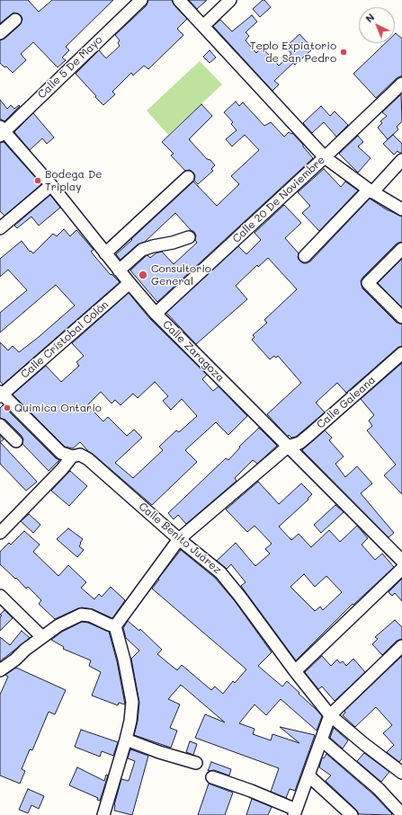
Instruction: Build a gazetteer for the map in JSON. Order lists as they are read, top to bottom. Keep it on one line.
{"streets":{"street":["Calle 5 De Mayo","Calle 20 De Noviembre","Calle Cristobal Colón","Calle Zaragoza","Calle Galeana","Calle Benito Juárez"]},"crossings":[["Calle 5 De Mayo","Calle Zaragoza"],["Calle 20 De Noviembre","Calle Zaragoza"],["Calle Cristobal Colón","Calle Zaragoza"],["Calle Cristobal Colón","Calle Benito Juárez"],["Calle Zaragoza","Calle Galeana"],["Calle Galeana","Calle Benito Juárez"]],"places":["Teplo Expiatorio de San Pedro","Bodega De Triplay","Consultorio General","Quimica Ontario"],"north":"top left"}
